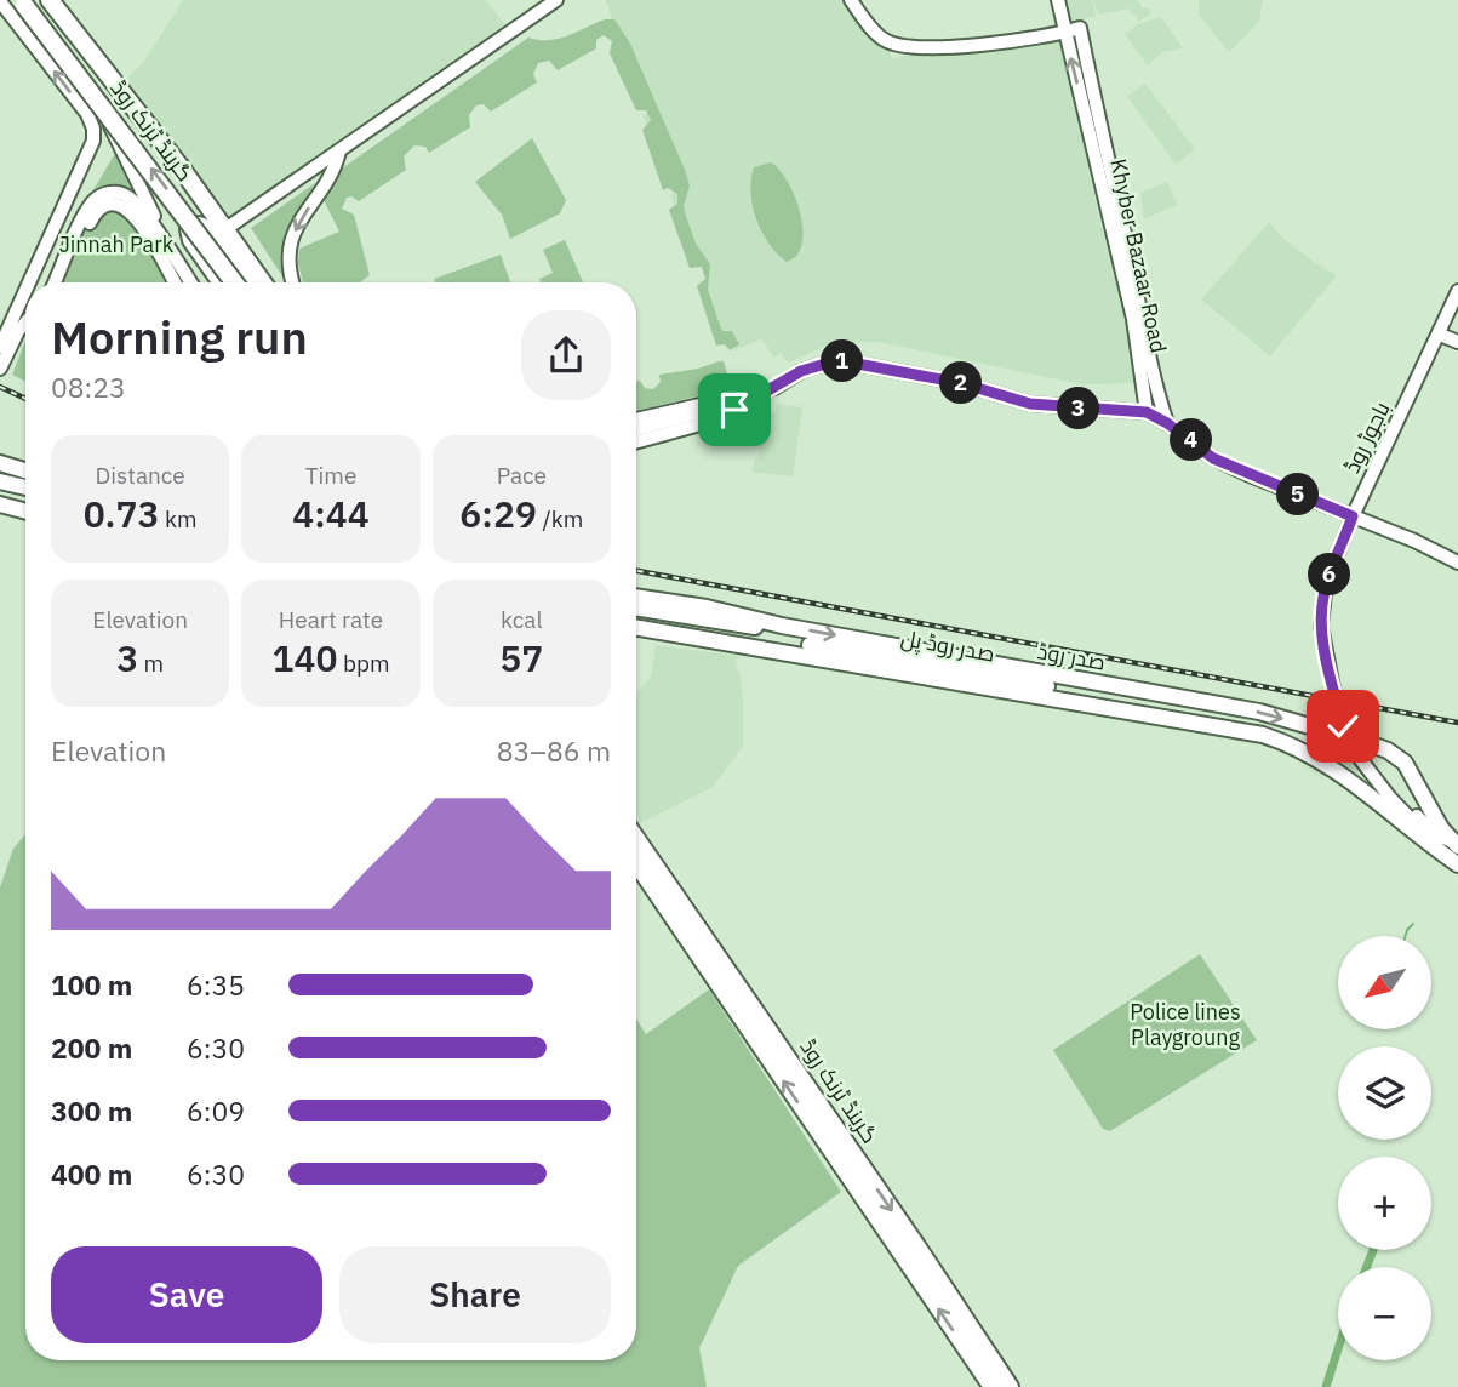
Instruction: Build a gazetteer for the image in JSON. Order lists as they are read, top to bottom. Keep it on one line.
{"streets":{"highway":["گرینڈ ٹرنک روڈ"],"main road":["صدر روڈ پل","صدر روڈ"],"street":["Khyber Bazaar Road","باجوڑ روڈ"]},"crossings":[["باجوڑ روڈ","صدر روڈ"],["صدر روڈ پل","صدر روڈ"]],"parks":["Jinnah Park","Police lines Playgroung"],"north":"bottom left","page":{"heading":["Morning run","08:23"],"pins":["1","2","3","4","5","6"],"stats":[["Distance","0.73 km"],["Time","4:44"],["Pace","6:29 /km"],["Elevation","3 m"],["Heart rate","140 bpm"],["kcal","57"]],"chart":["Elevation","83–86 m"],"map_buttons":["+","−"],"list":[{"name":"100 m","note":"6:35"},{"name":"200 m","note":"6:30"},{"name":"300 m","note":"6:09"},{"name":"400 m","note":"6:30"}],"buttons":["Save","Share"]}}
